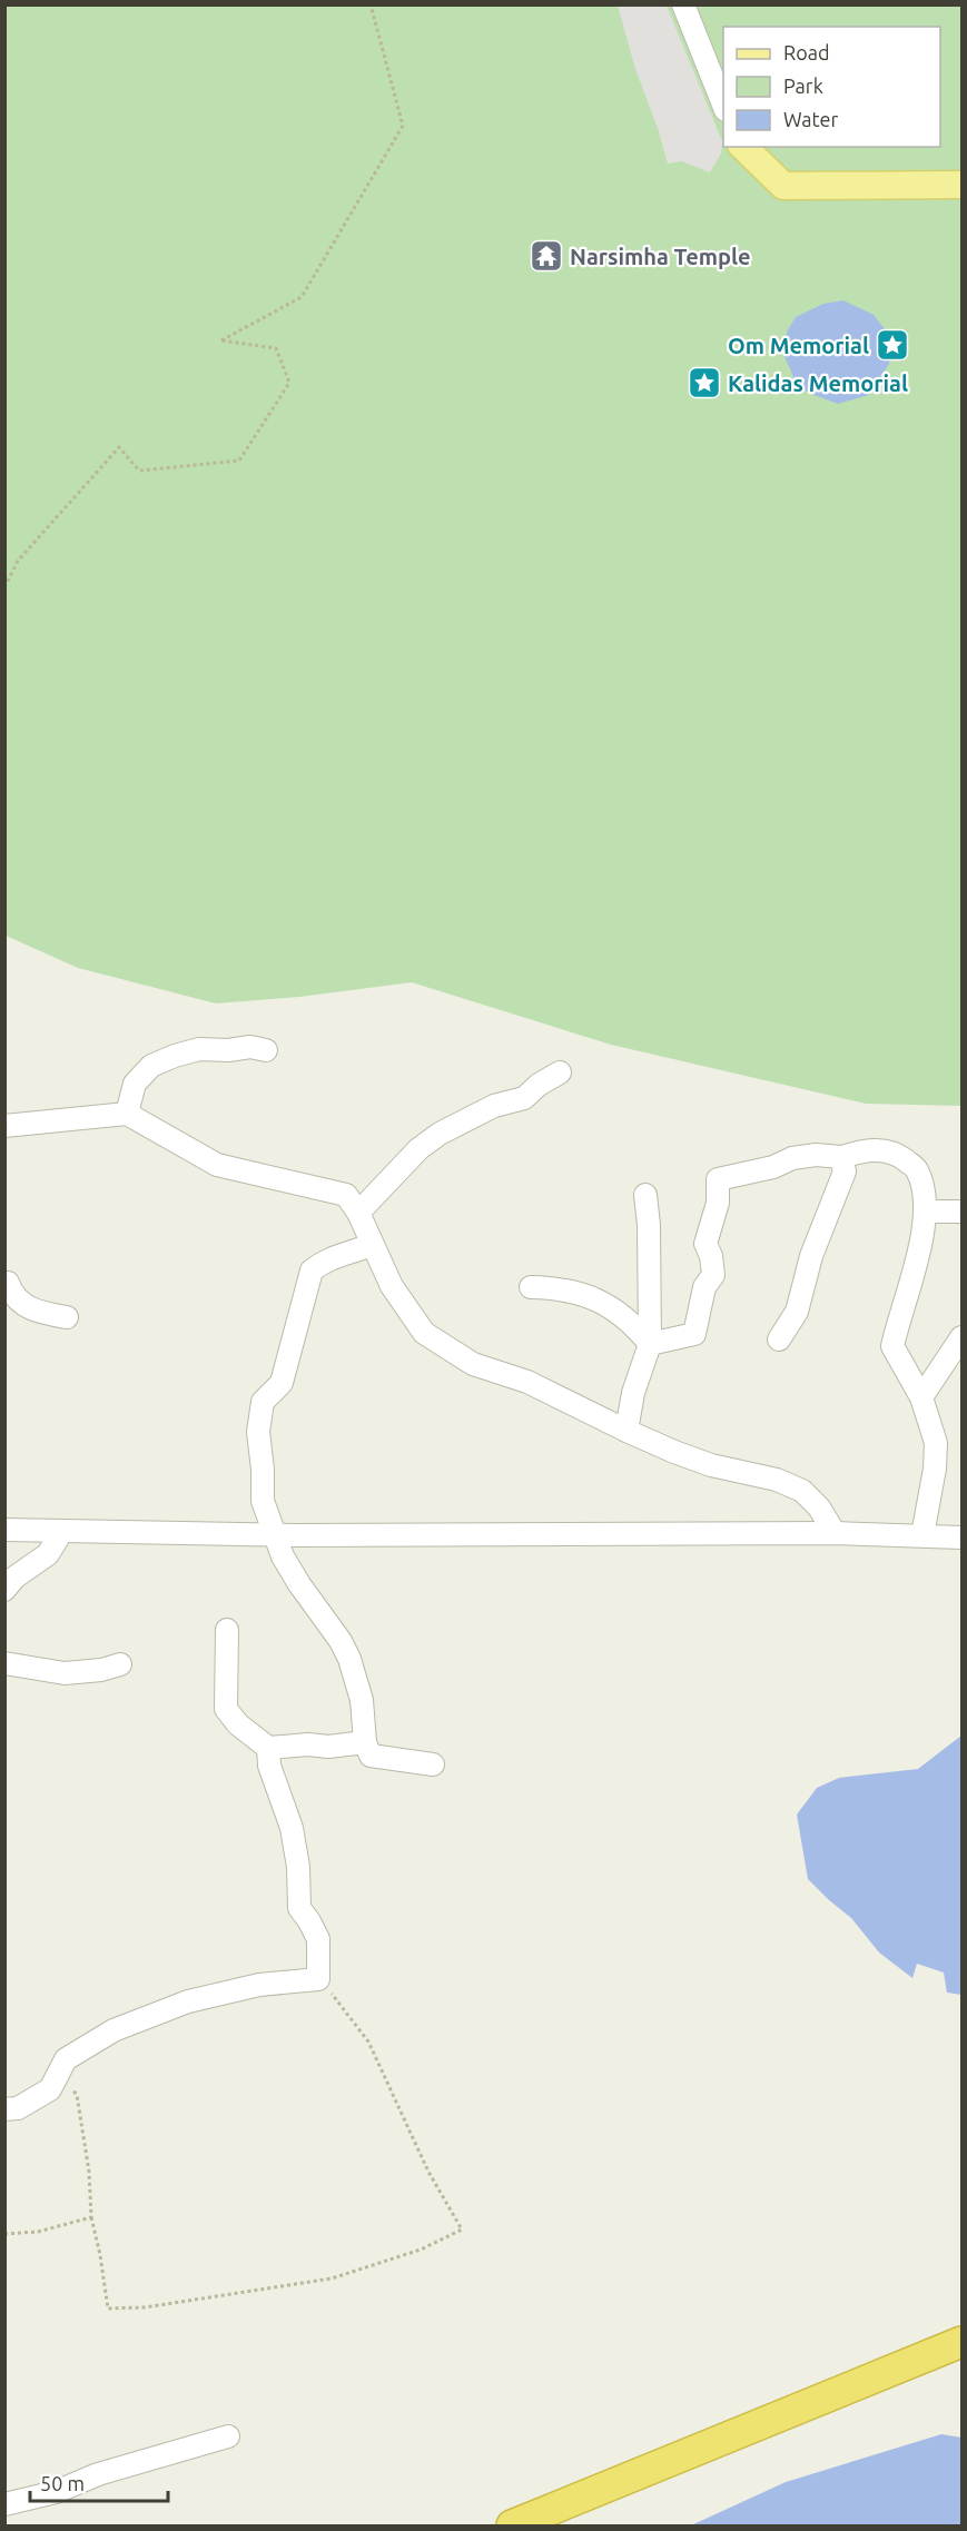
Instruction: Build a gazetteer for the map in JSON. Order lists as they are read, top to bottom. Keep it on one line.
{"places":{"temple":["Narsimha Temple"],"place":["Om Memorial","Kalidas Memorial"]},"legend":["Road","Park","Water"],"scale_bar":"50 m"}
